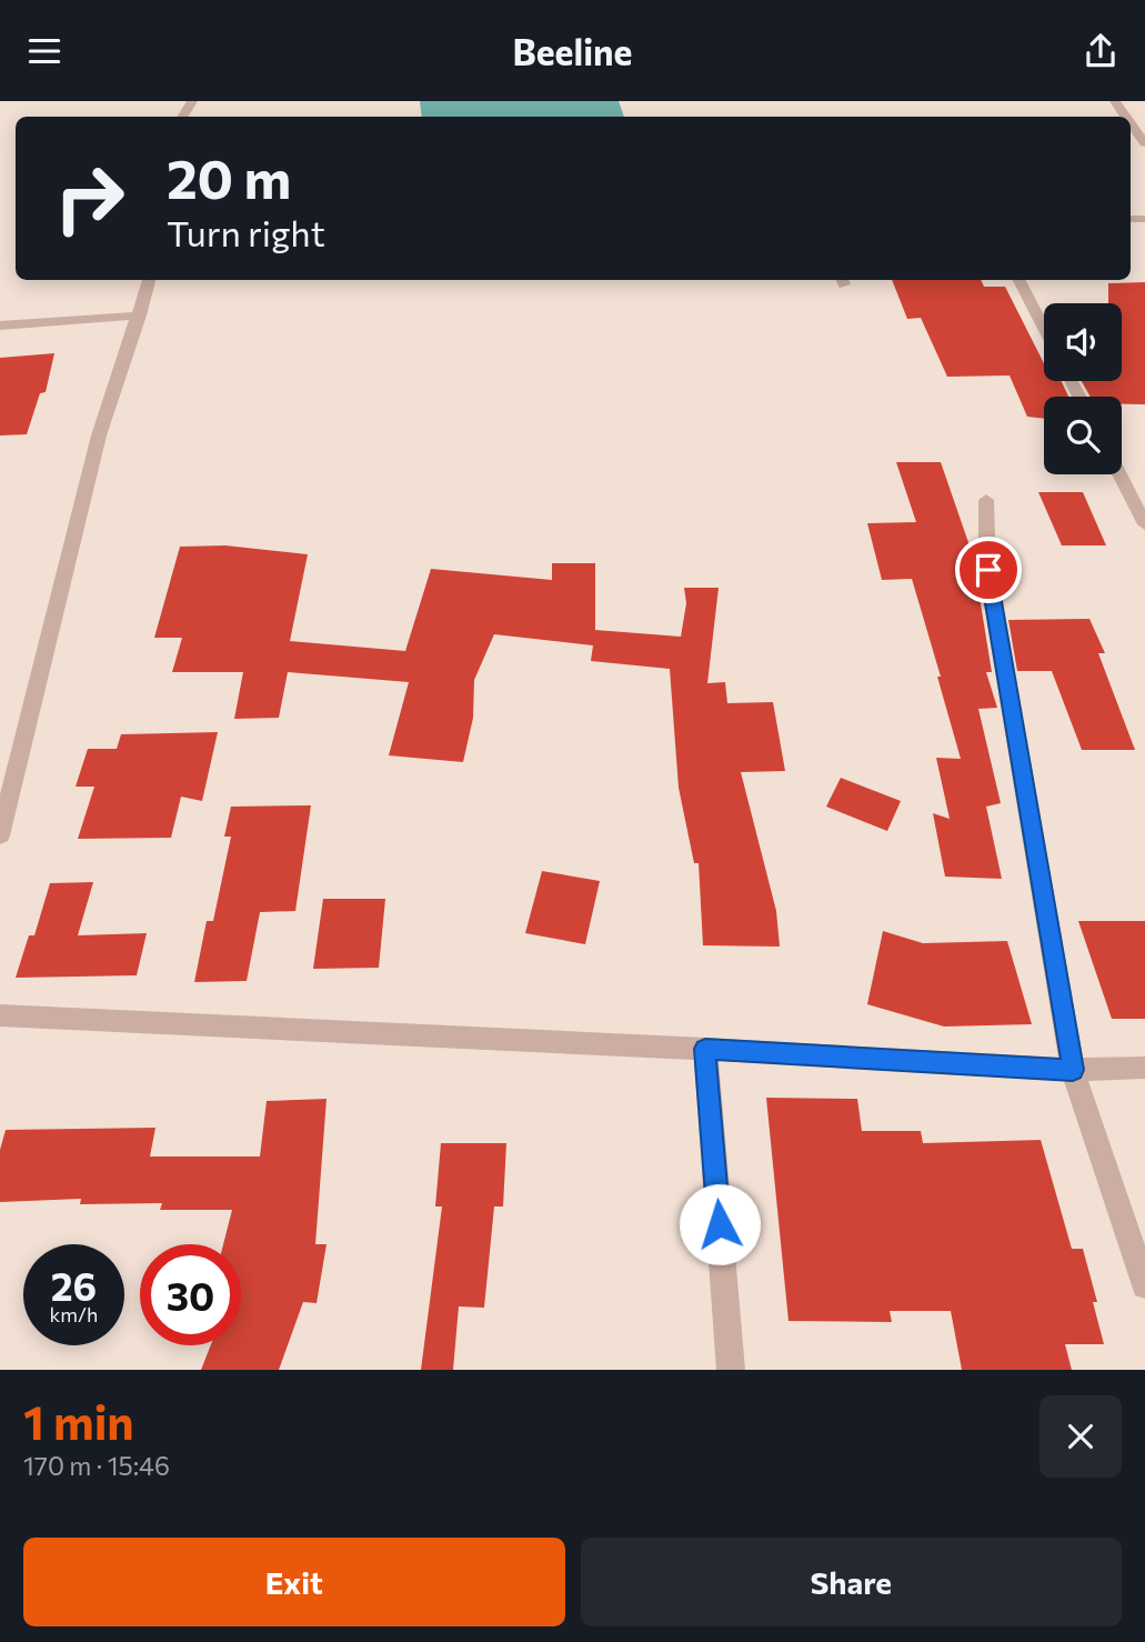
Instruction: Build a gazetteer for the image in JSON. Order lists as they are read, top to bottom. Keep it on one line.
{"page":{"header":"Beeline","turn":["20 m","Turn right"],"speed":"26 km/h","limit":"30","heading":["1 min","170 m · 15:46"],"buttons":["Exit","Share"]}}
